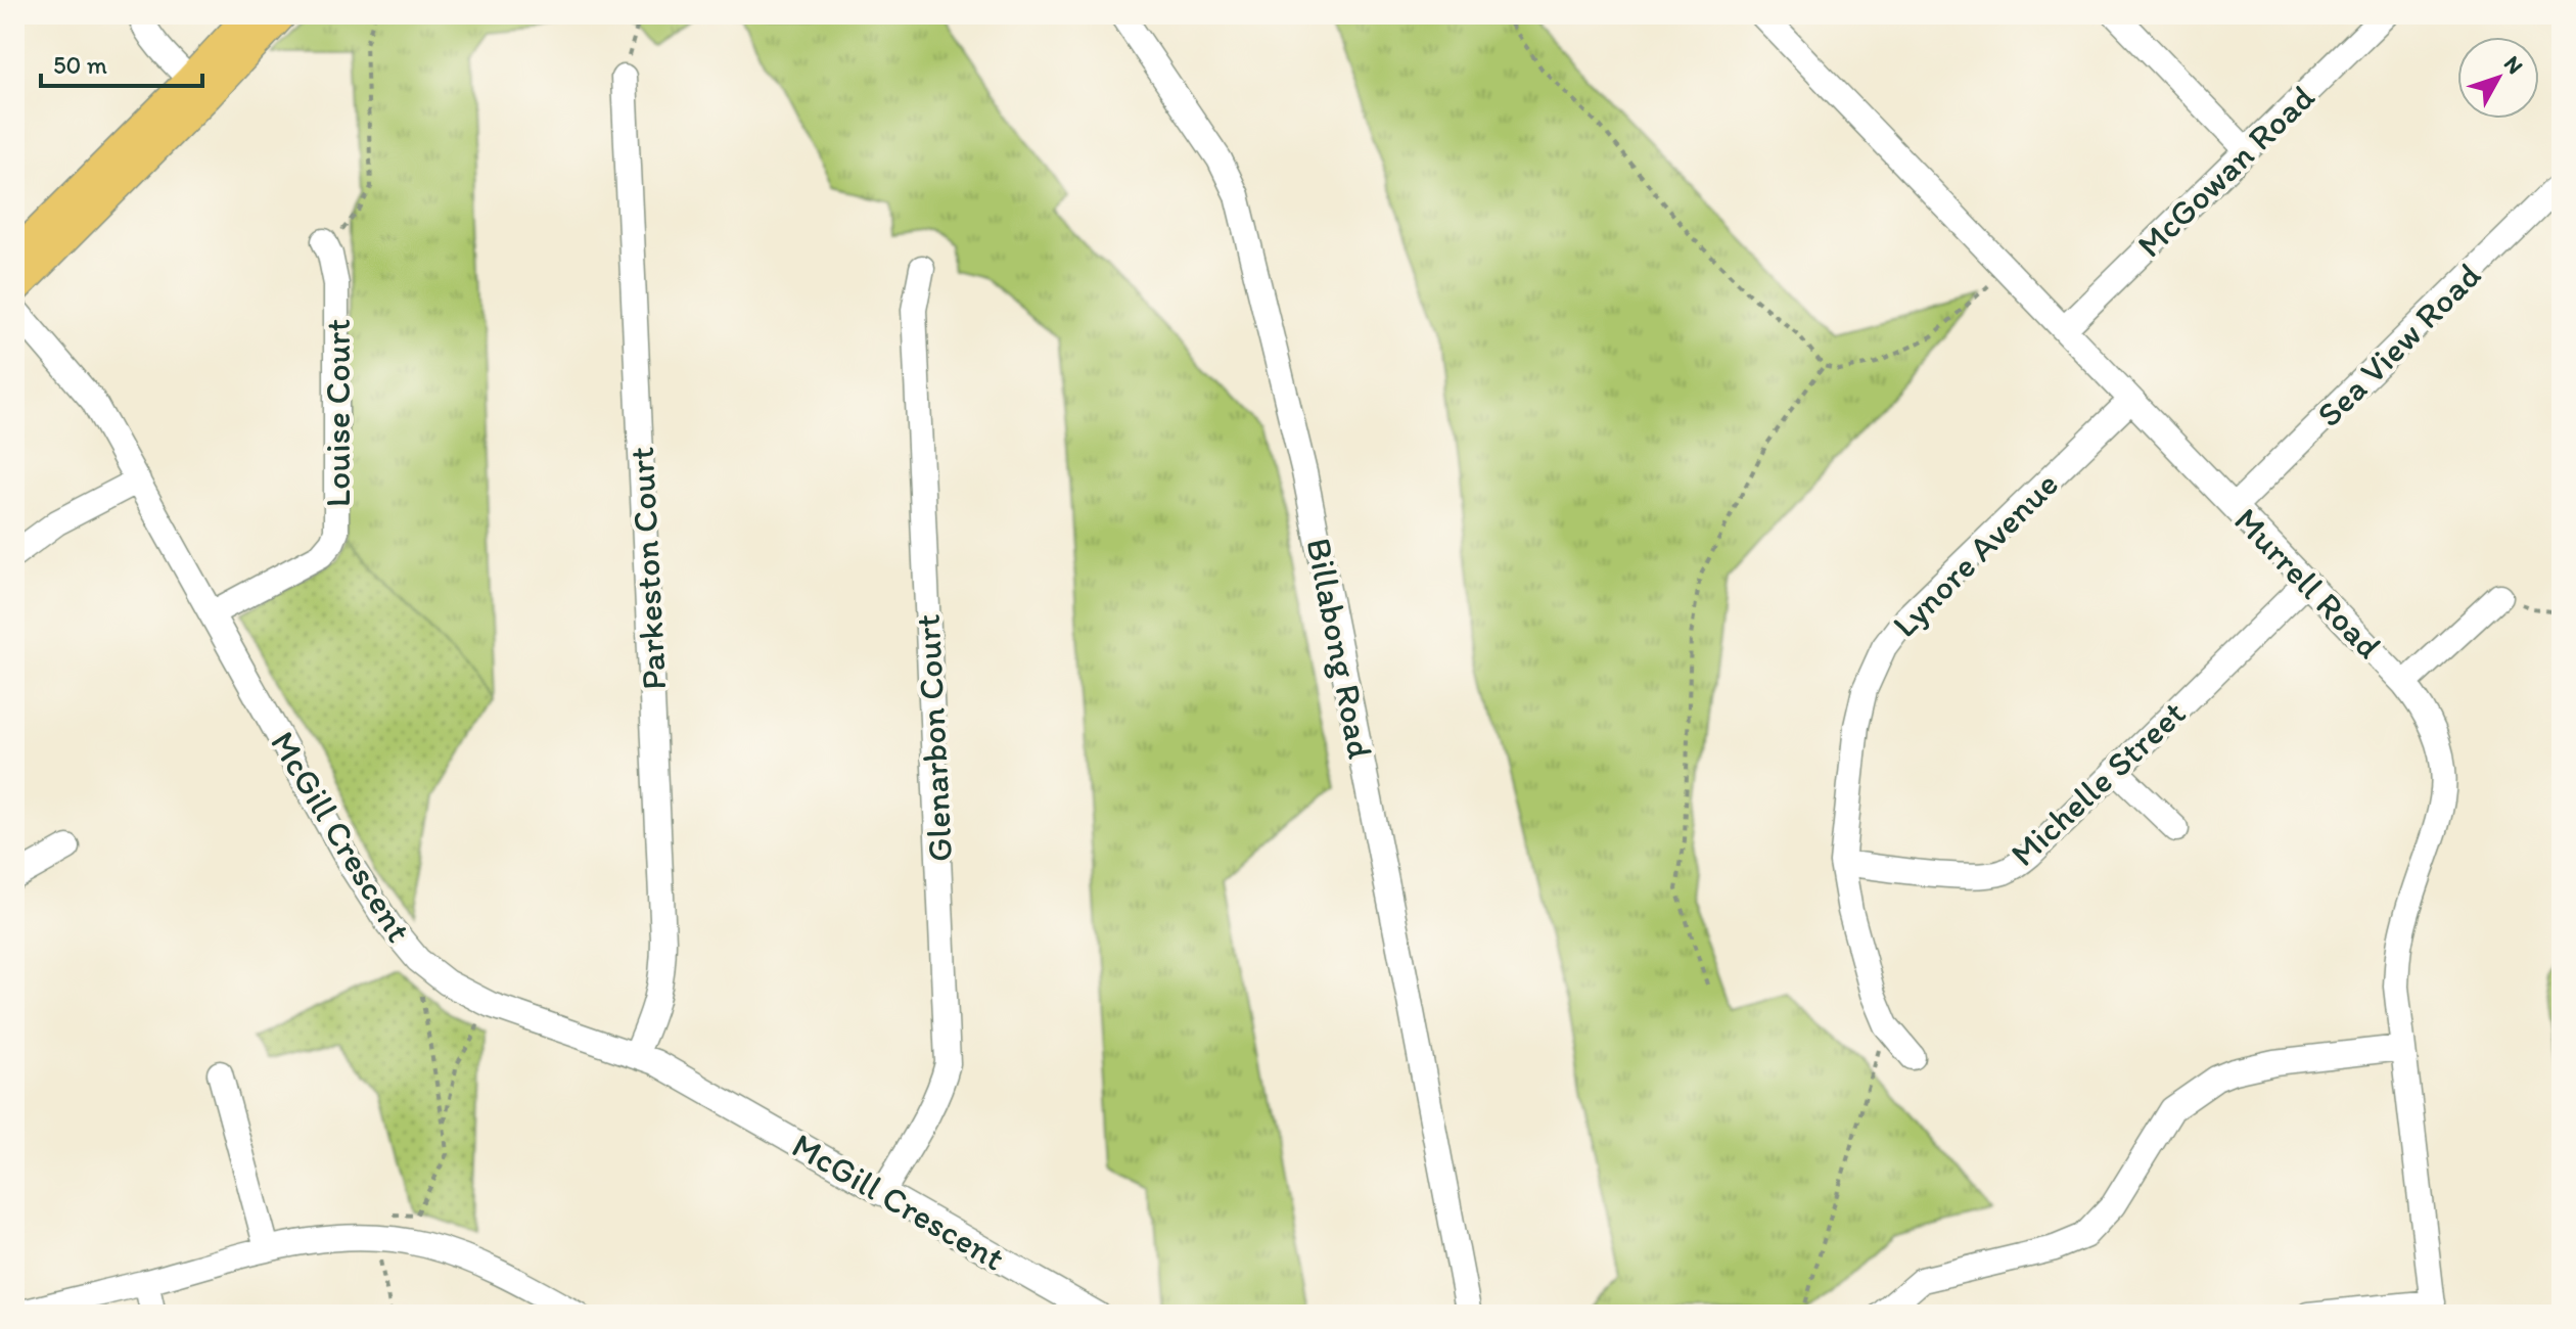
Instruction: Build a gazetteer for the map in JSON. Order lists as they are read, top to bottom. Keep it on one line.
{"streets":{"street":["McGowan Road","Sea View Road","Louise Court","Lynore Avenue","Parkeston Court","Murrell Road","Billabong Road","Glenarbon Court","Michelle Street","McGill Crescent"]},"crossings":[["McGowan Road","Murrell Road"],["Sea View Road","Murrell Road"],["Louise Court","McGill Crescent"],["Lynore Avenue","Murrell Road"],["Lynore Avenue","Michelle Street"],["Parkeston Court","McGill Crescent"],["Murrell Road","Michelle Street"],["Glenarbon Court","McGill Crescent"]],"scale_bar":"50 m","north":"top right"}
